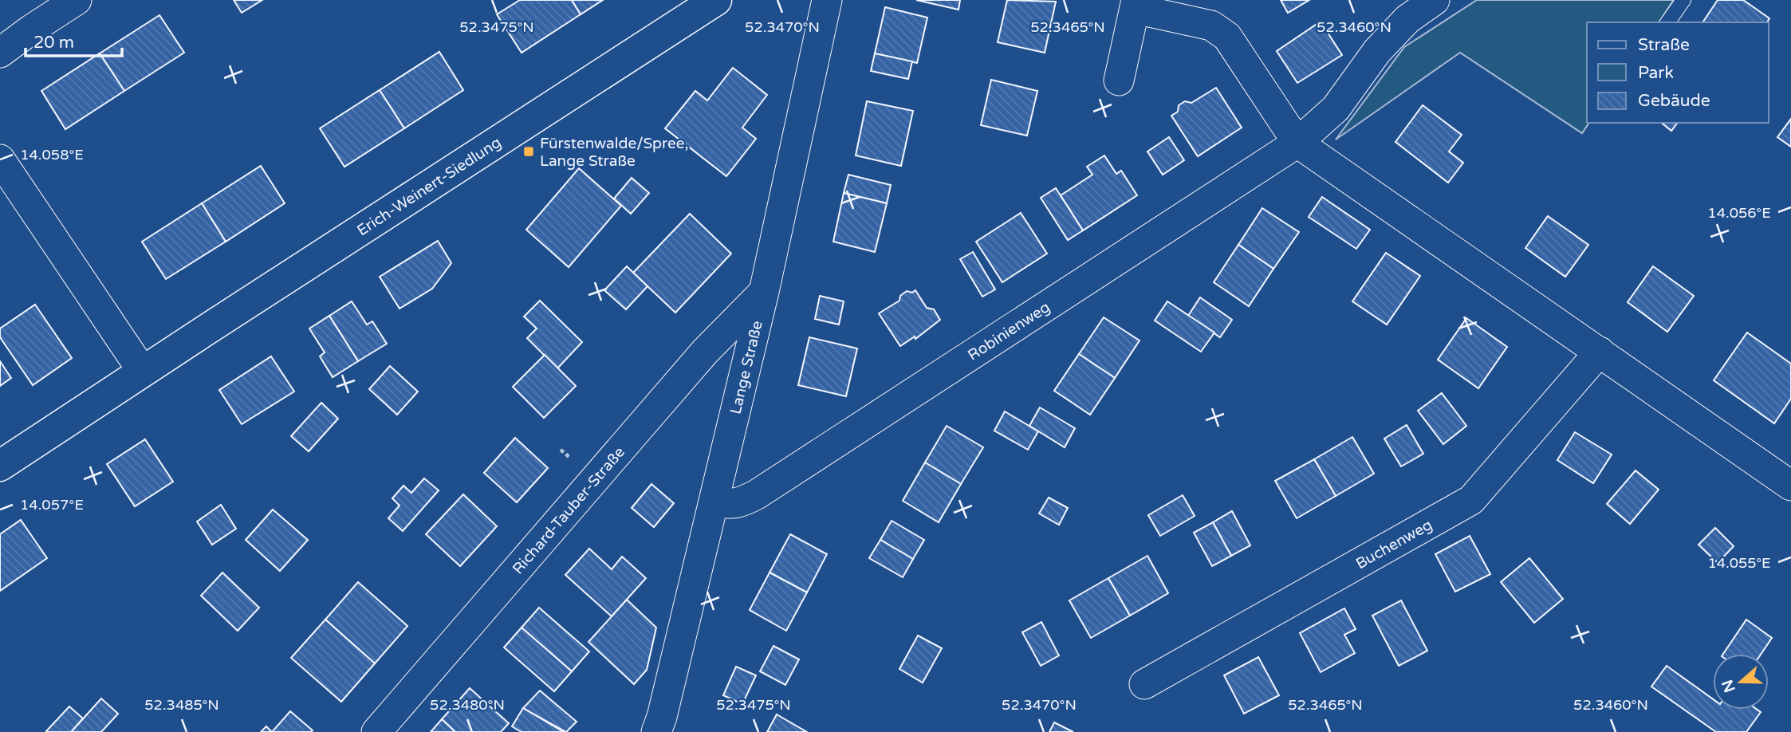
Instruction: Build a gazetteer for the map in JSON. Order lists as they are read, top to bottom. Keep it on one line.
{"streets":{"street":["Erich-Weinert-Siedlung","Robinienweg","Lange Straße","Richard-Tauber-Straße","Buchenweg"]},"crossings":[["Robinienweg","Lange Straße"],["Lange Straße","Richard-Tauber-Straße"]],"places":{"transit":["Fürstenwalde/Spree, Lange Straße"]},"legend":["Straße","Park","Gebäude"],"scale_bar":"20 m","north":"left","coordinates":["52.3475°N","52.3470°N","52.3465°N","52.3460°N","14.058°E","14.056°E","14.057°E","14.055°E","52.3485°N","52.3480°N"]}
